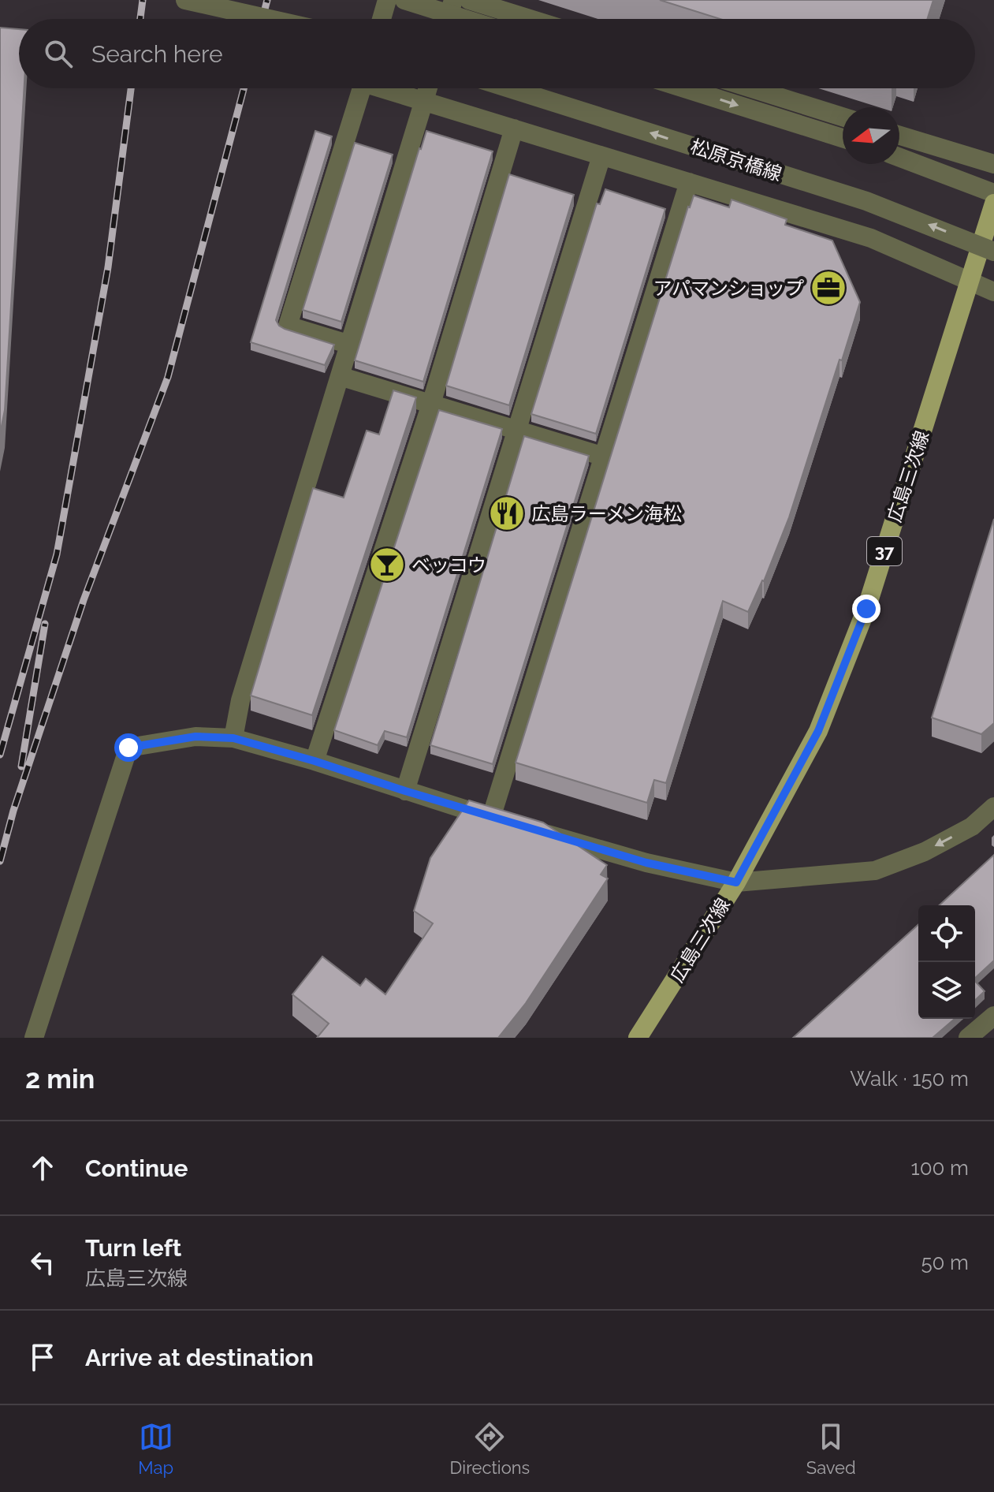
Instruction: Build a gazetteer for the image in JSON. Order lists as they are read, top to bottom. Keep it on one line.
{"streets":{"main road":["広島三次線","37"],"street":["松原京橋線"]},"places":{"office":["アパマンショップ"],"restaurant":["広島ラーメン海松"],"bar":["ベッコウ"]},"north":"left","page":{"search":"Search here","heading":["2 min","Walk · 150 m"],"list":[["Continue","100 m"],["Turn left","広島三次線","50 m"],"Arrive at destination"],"nav":["Map","Directions","Saved"]}}
